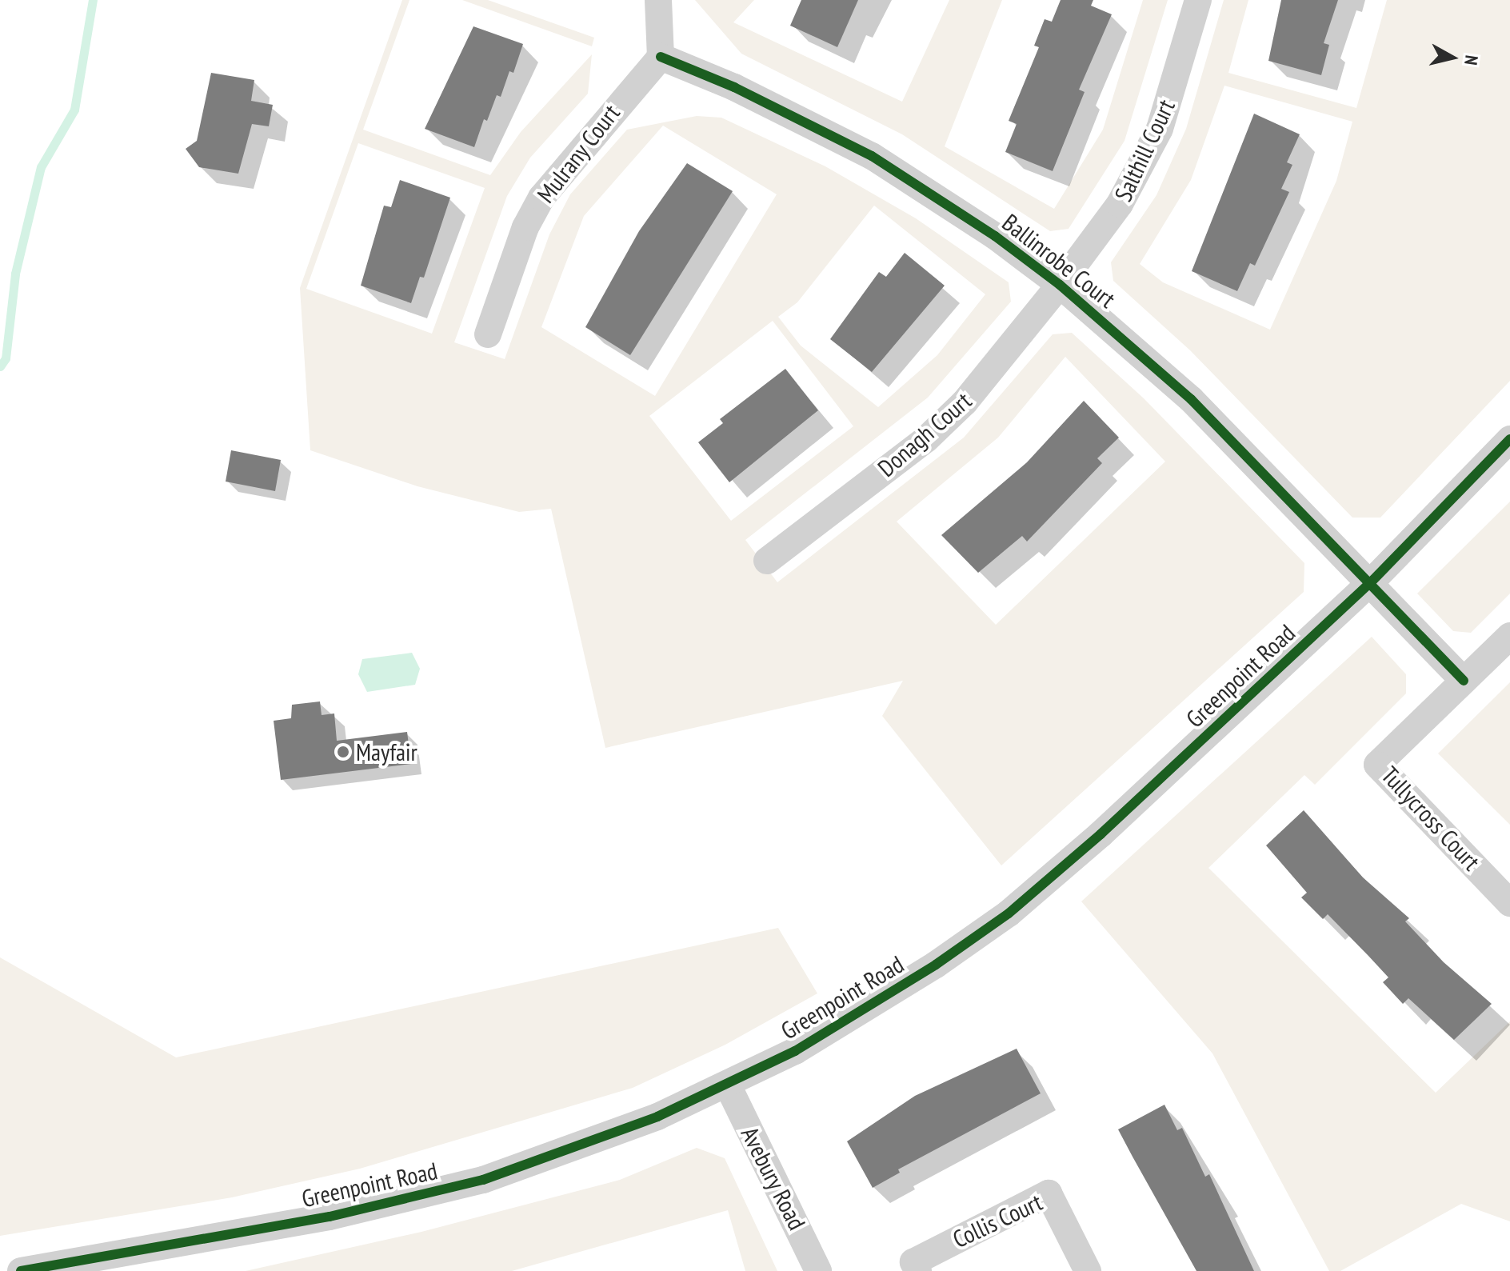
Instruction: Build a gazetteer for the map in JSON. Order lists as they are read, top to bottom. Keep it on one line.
{"streets":{"street":["Salthill Court","Mulrany Court","Ballinrobe Court","Donagh Court","Greenpoint Road","Tullycross Court","Avebury Road","Collis Court"]},"crossings":[["Salthill Court","Ballinrobe Court"],["Salthill Court","Donagh Court"],["Mulrany Court","Ballinrobe Court"],["Ballinrobe Court","Donagh Court"],["Ballinrobe Court","Greenpoint Road"],["Greenpoint Road","Avebury Road"]],"places":["Mayfair"],"north":"right"}
